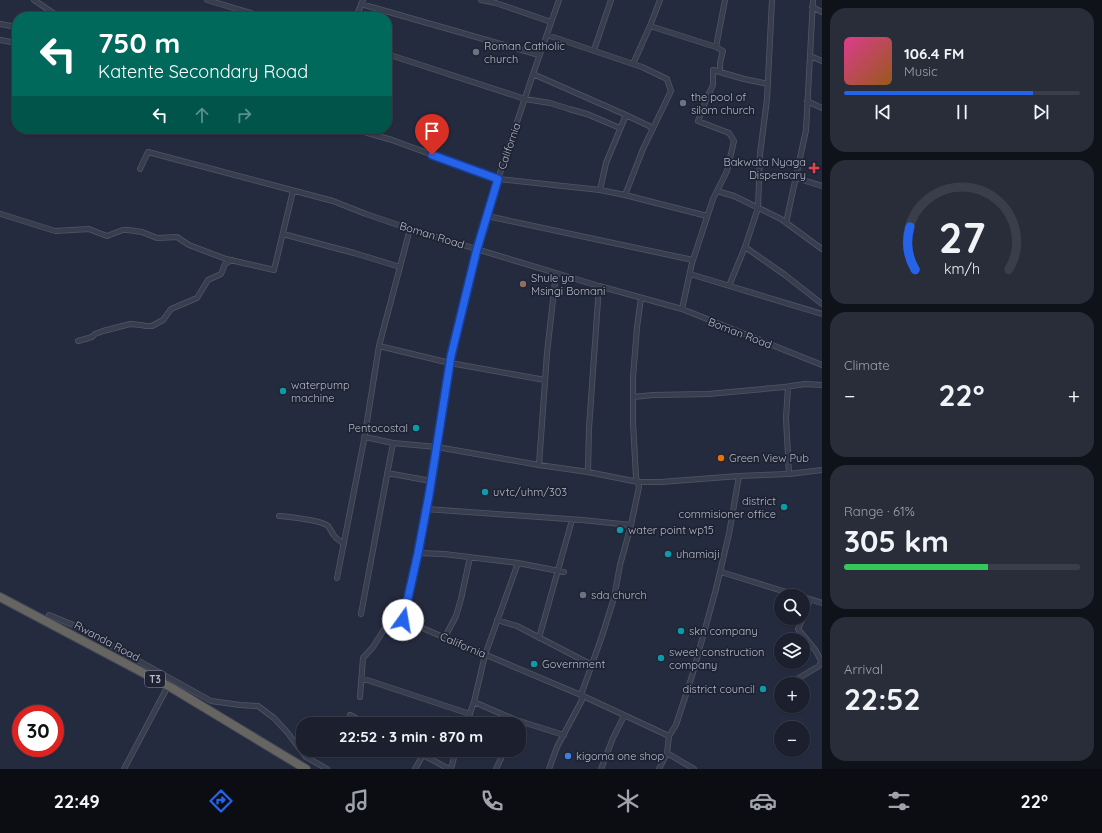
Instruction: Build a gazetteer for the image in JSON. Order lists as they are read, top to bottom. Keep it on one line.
{"streets":{"highway":["Rwanda Road","T3"],"street":["California","Boman Road"]},"crossings":[["California","Boman Road"]],"places":{"other":["Roman Catholic church","the pool of silom church","Shule ya Msingi Bomani","waterpump machine","Pentocostal","Green View Pub","uvtc/uhm/303","district commisioner office","water point wp15","uhamiaji","sda church","skn company","sweet construction company","Government","district council","kigoma one shop"],"health":["Bakwata Nyaga Dispensary"]},"page":{"turn":["750 m","Katente Secondary Road"],"song":["106.4 FM","Music"],"tile":["Climate",["Range · 61%","305 km"],["Arrival","22:52"]],"heat":["−","22°","+"],"map_buttons":["+","−"],"limit":"30","trip":"22:52 · 3 min · 870 m","tabs":["22:49","22°"],"gauge":["27","km/h"]}}
